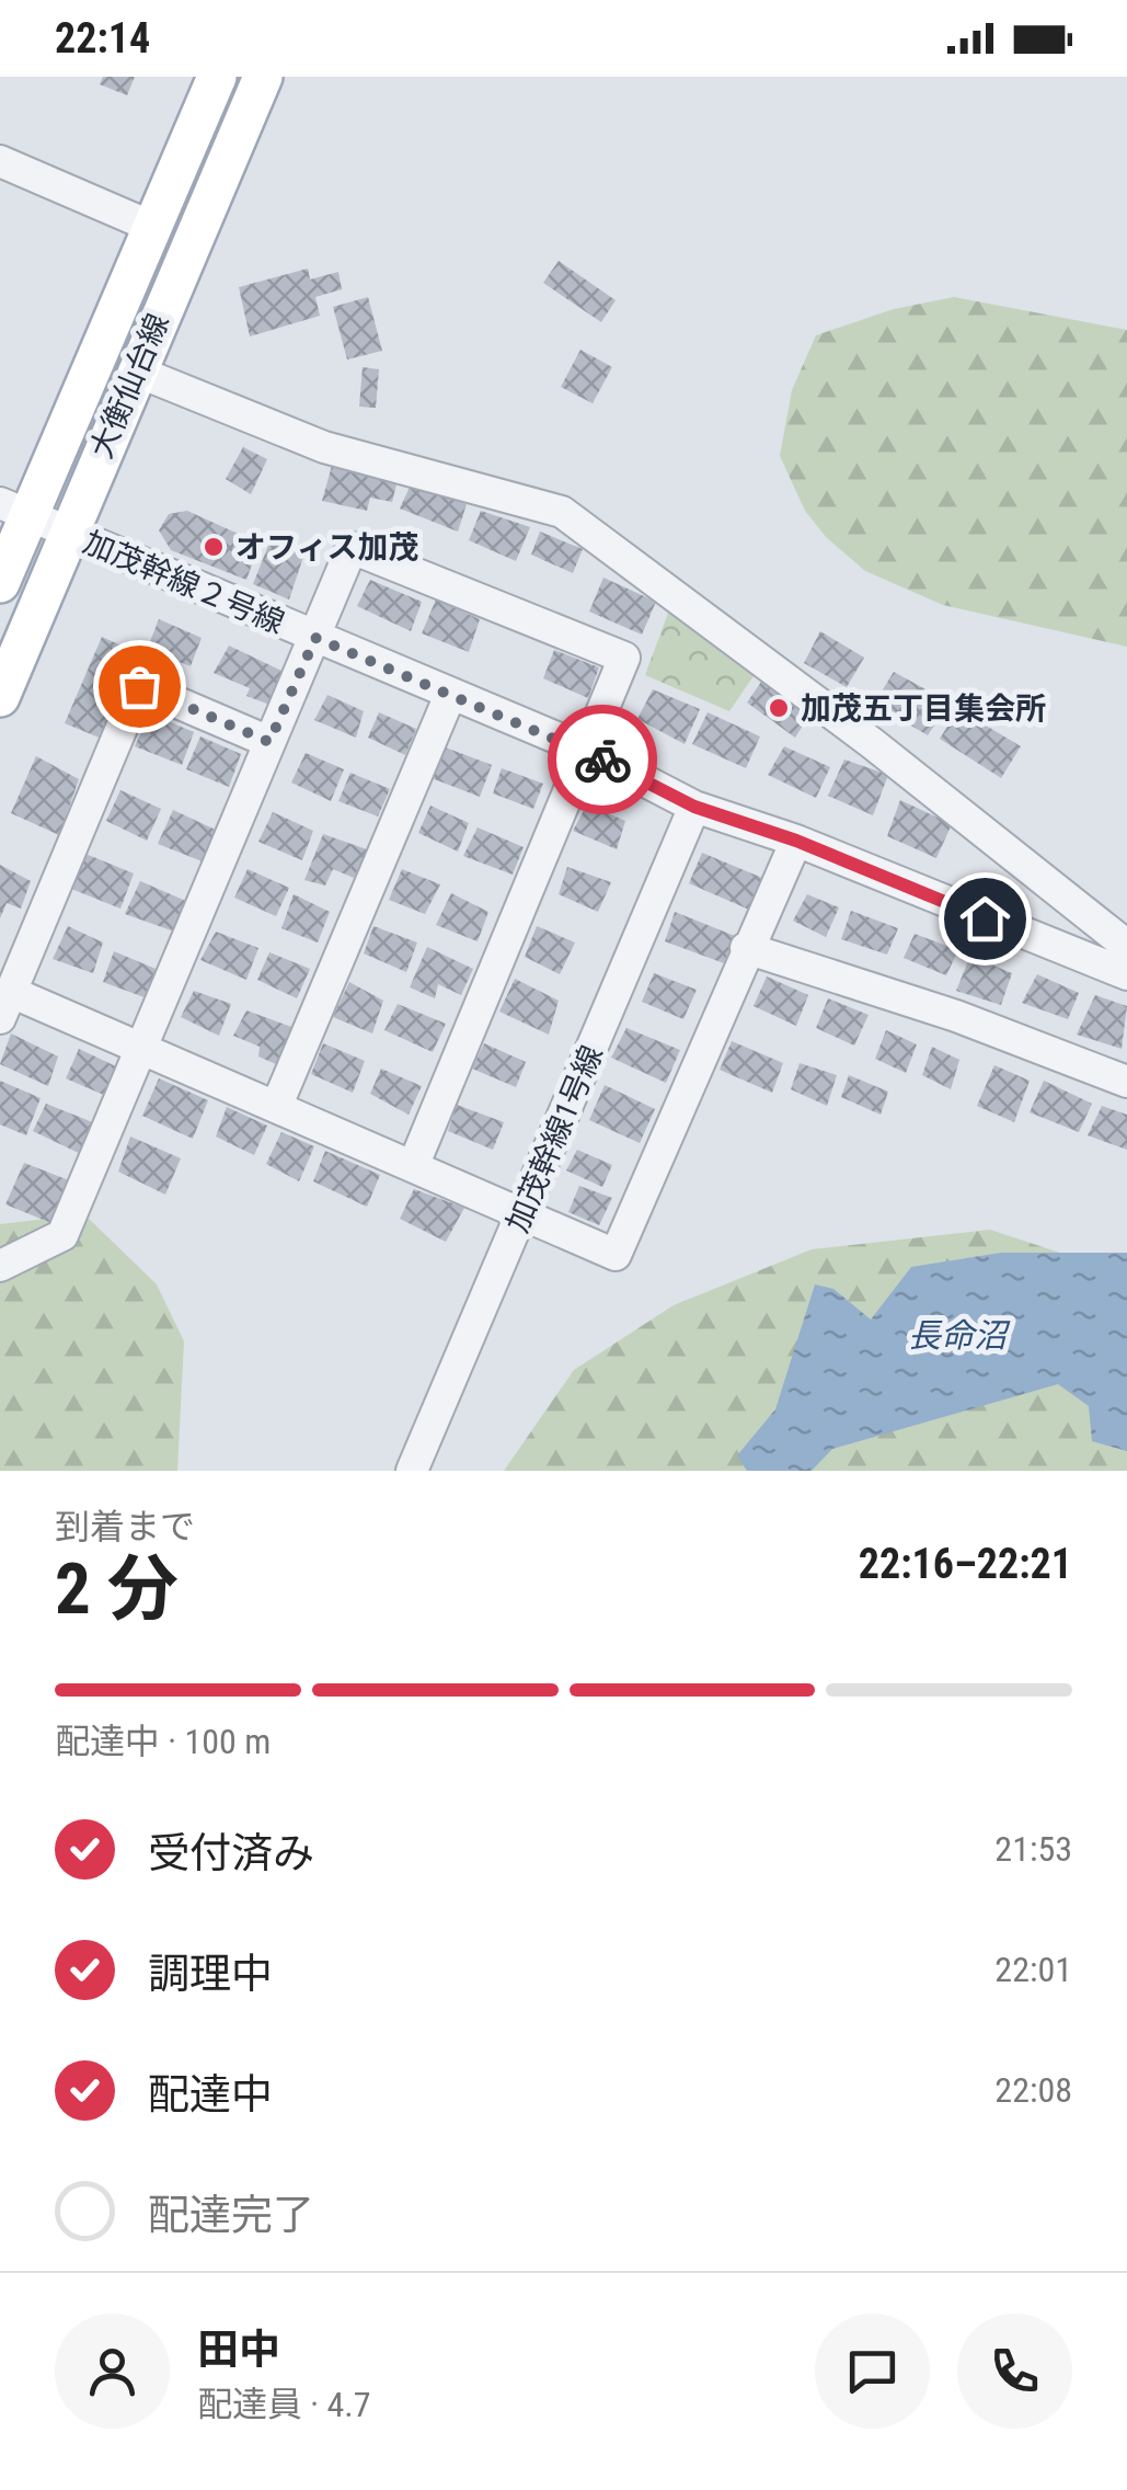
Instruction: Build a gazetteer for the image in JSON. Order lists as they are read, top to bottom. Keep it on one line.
{"streets":{"main road":["大衡仙台線"],"street":["加茂幹線２号線","加茂幹線1号線"]},"crossings":[["大衡仙台線","加茂幹線２号線"],["加茂幹線２号線","加茂幹線1号線"]],"water":["長命沼"],"places":["オフィス加茂","加茂五丁目集会所"],"page":{"status":"22:14","heading":["2 分","到着まで","22:16–22:21"],"panel":["田中","配達員 · 4.7"],"bar":"配達中 · 100 m","list":[["受付済み","21:53"],["調理中","22:01"],["配達中","22:08"],"配達完了"]}}
